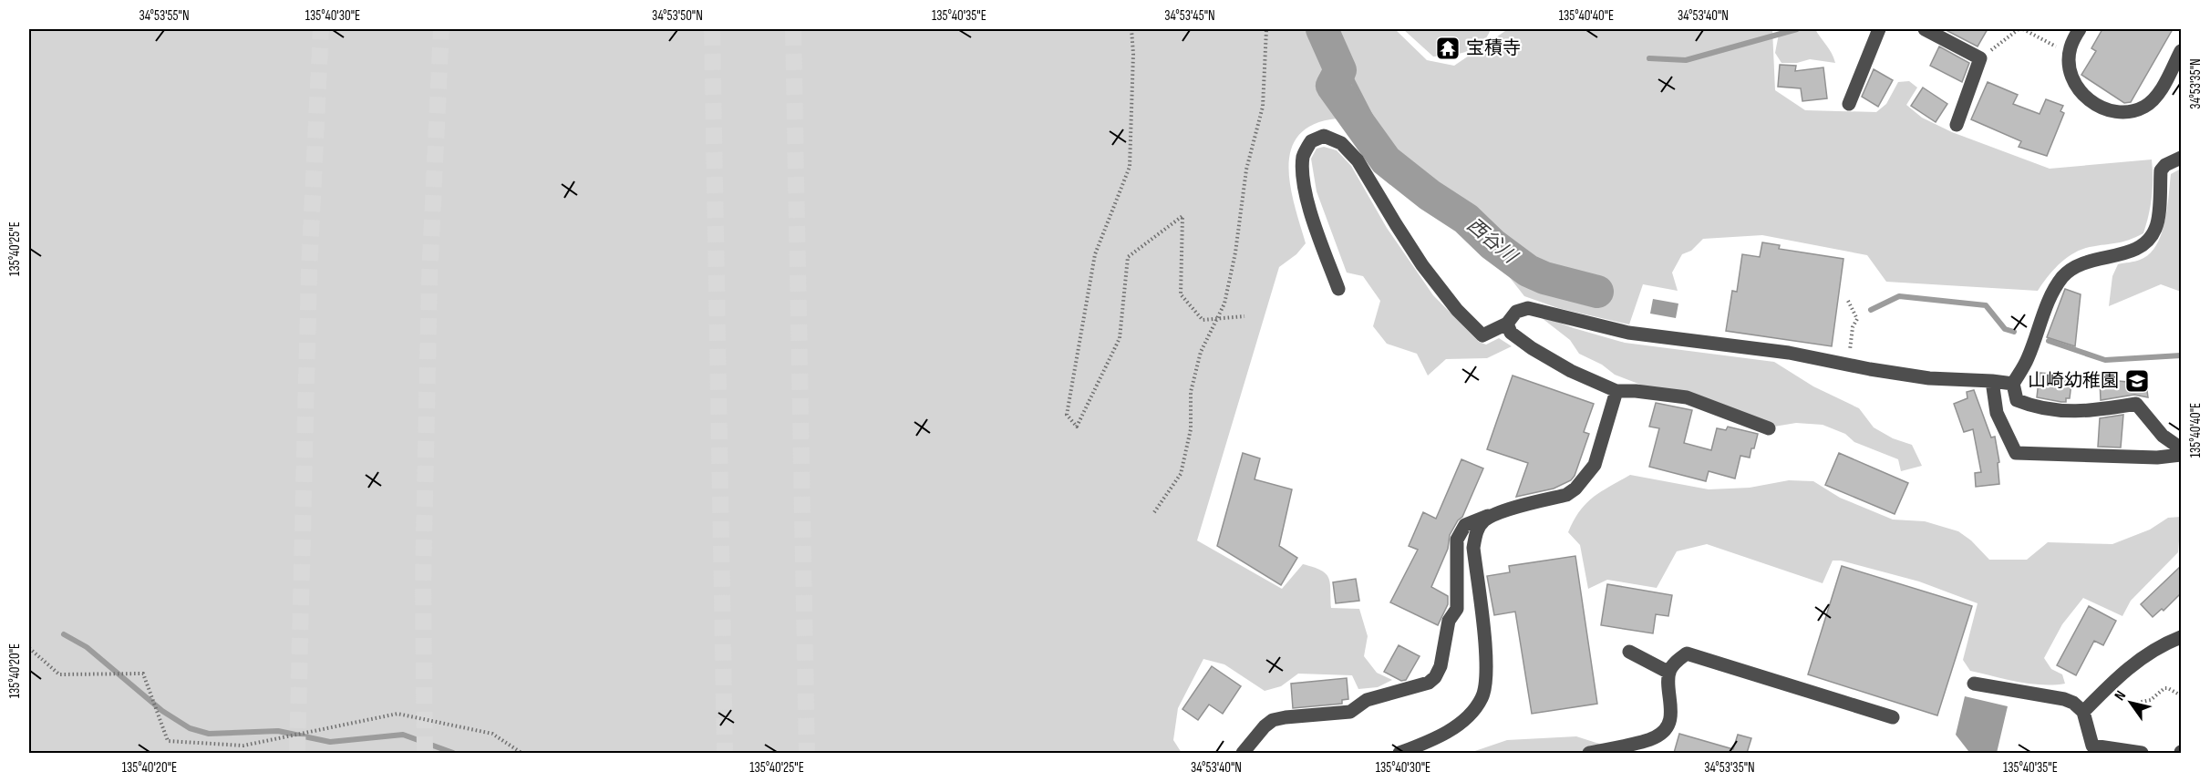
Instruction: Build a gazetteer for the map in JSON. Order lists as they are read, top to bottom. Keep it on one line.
{"water":["西谷川"],"places":{"temple":["宝積寺"],"school or university":["山崎幼稚園"]},"north":"top left","coordinates":["34°53'55\"N","135°40'30\"E","34°53'50\"N","135°40'35\"E","34°53'45\"N","135°40'40\"E","34°53'40\"N","34°53'35\"N","135°40'25\"E","135°40'20\"E"]}
